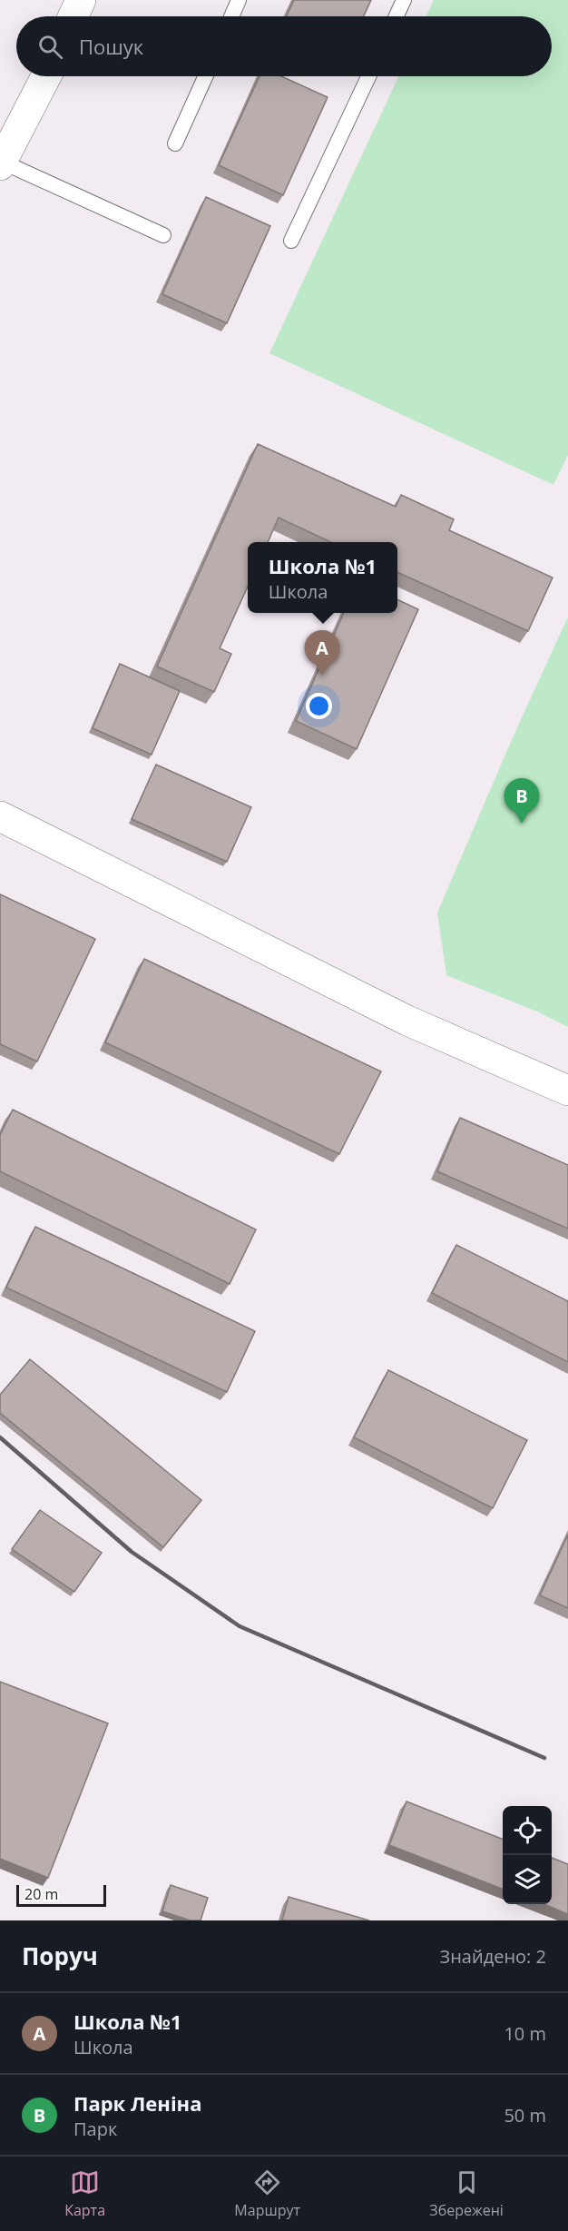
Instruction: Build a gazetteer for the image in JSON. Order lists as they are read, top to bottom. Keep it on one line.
{"scale_bar":"20 m","page":{"search":"Пошук","popup":["Школа №1","Школа"],"pins":["A","B"],"scale":"20 m","heading":["Поруч","Знайдено: 2"],"list":[{"mark":"A","name":"Школа №1","note":"Школа","value":"10 m"},{"mark":"B","name":"Парк Леніна","note":"Парк","value":"50 m"}],"nav":["Карта","Маршрут","Збережені"]}}
